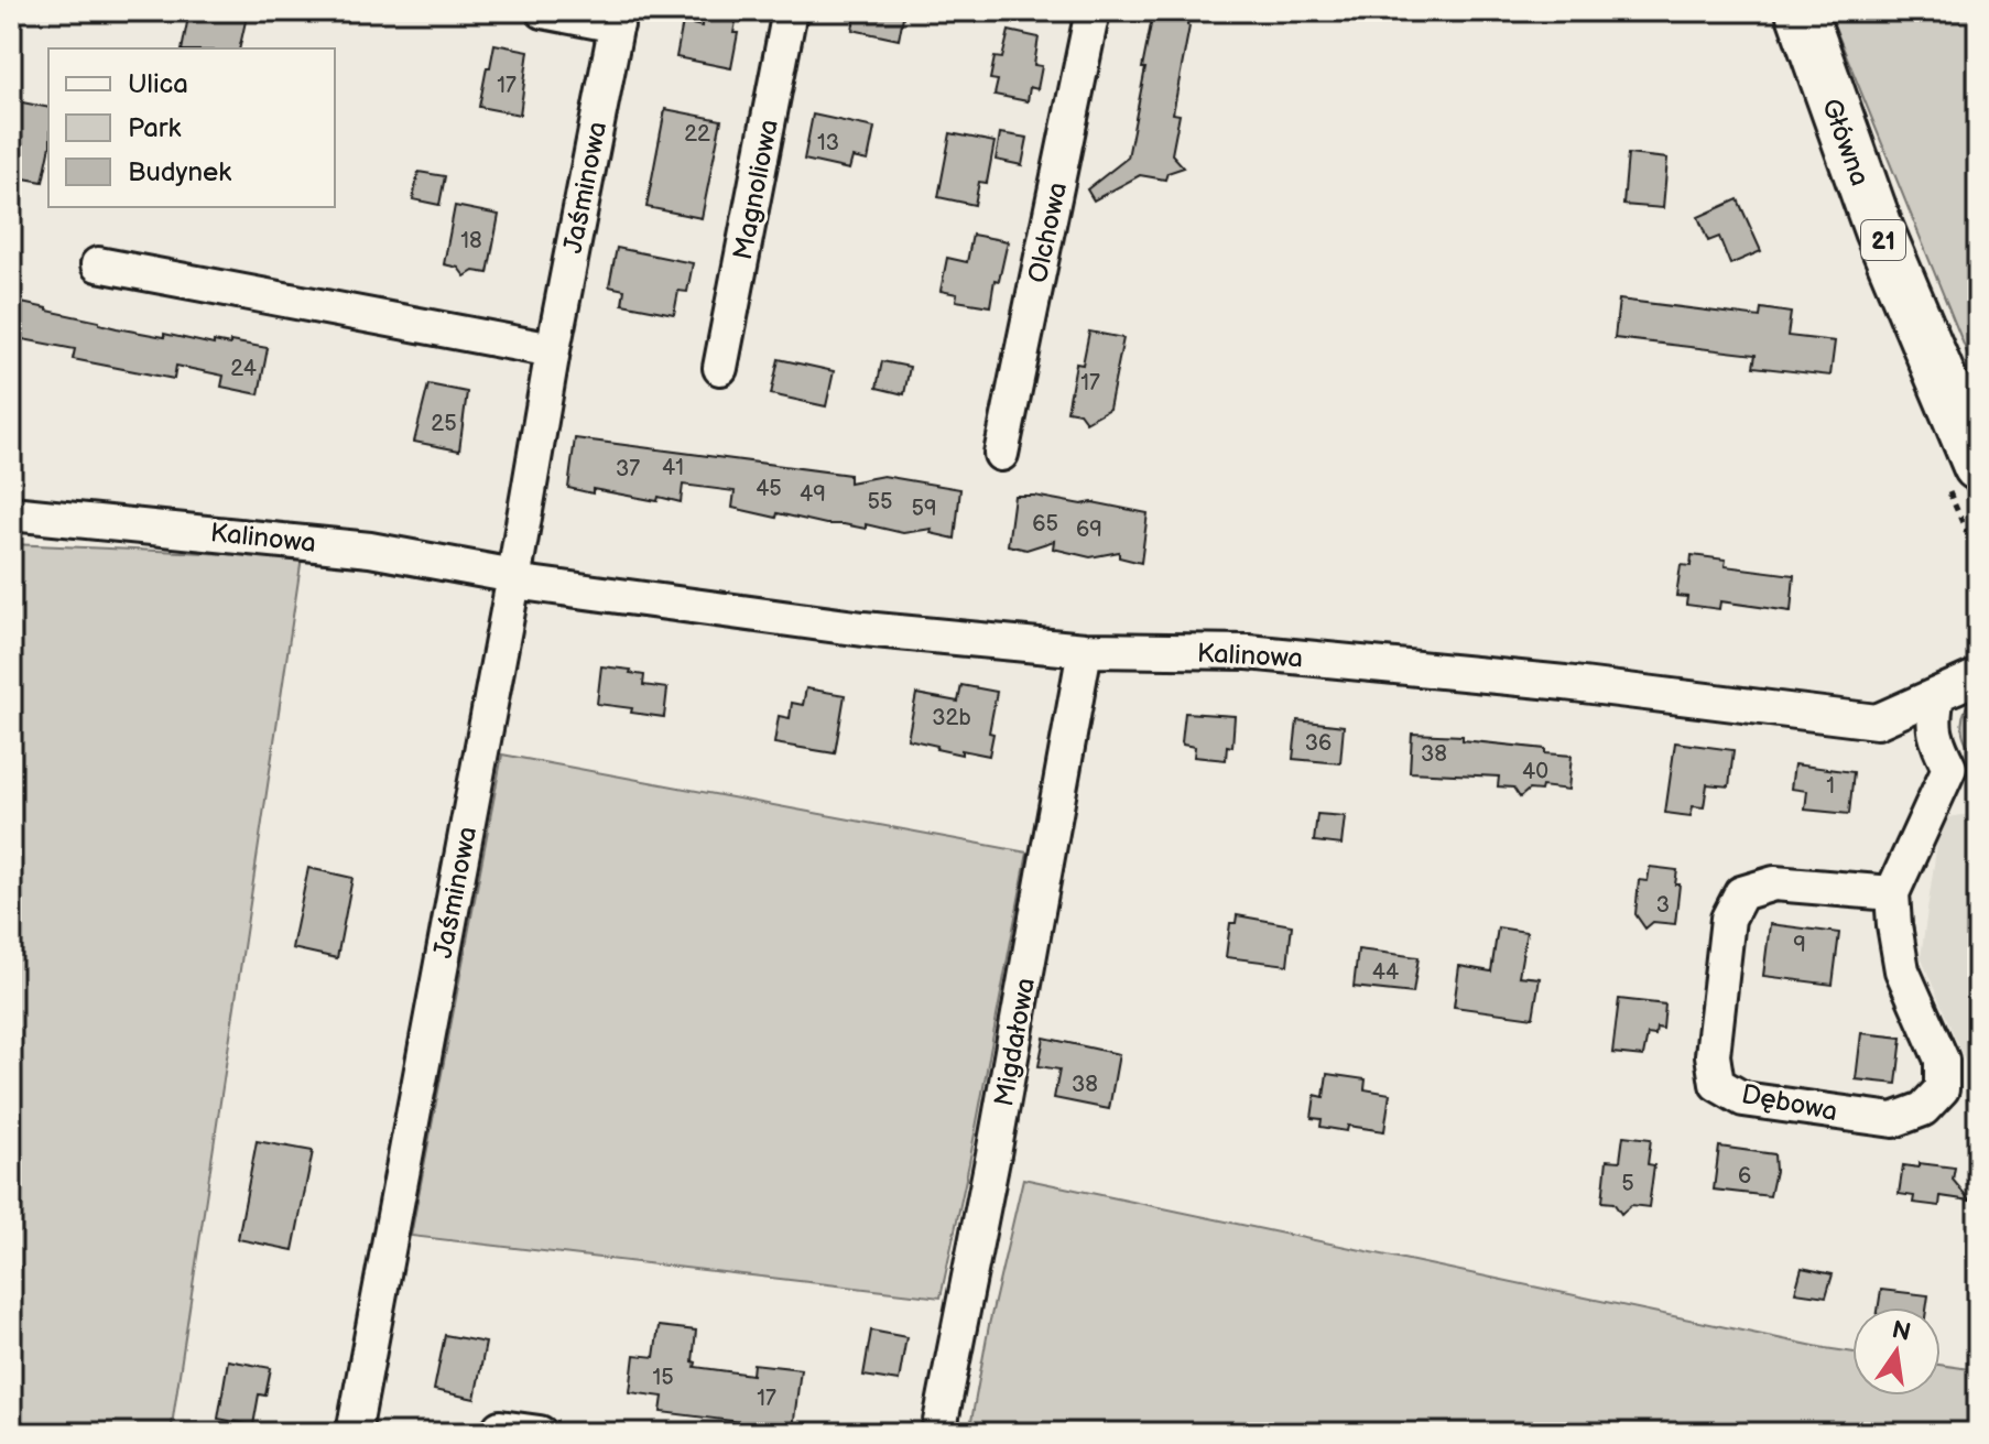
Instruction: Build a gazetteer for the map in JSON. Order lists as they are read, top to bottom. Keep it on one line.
{"streets":{"main road":["Główna","21"],"street":["Jaśminowa","Magnoliowa","Olchowa","Kalinowa","Migdałowa","Dębowa"]},"crossings":[["Jaśminowa","Kalinowa"],["Kalinowa","Migdałowa"]],"house_numbers":["17","22","13","18","24","17","25","41","37","45","49","55","59","65","69","32b","36","38","40","1","3","9","44","38","6","5","15","17"],"legend":["Ulica","Park","Budynek"],"north":"top"}
